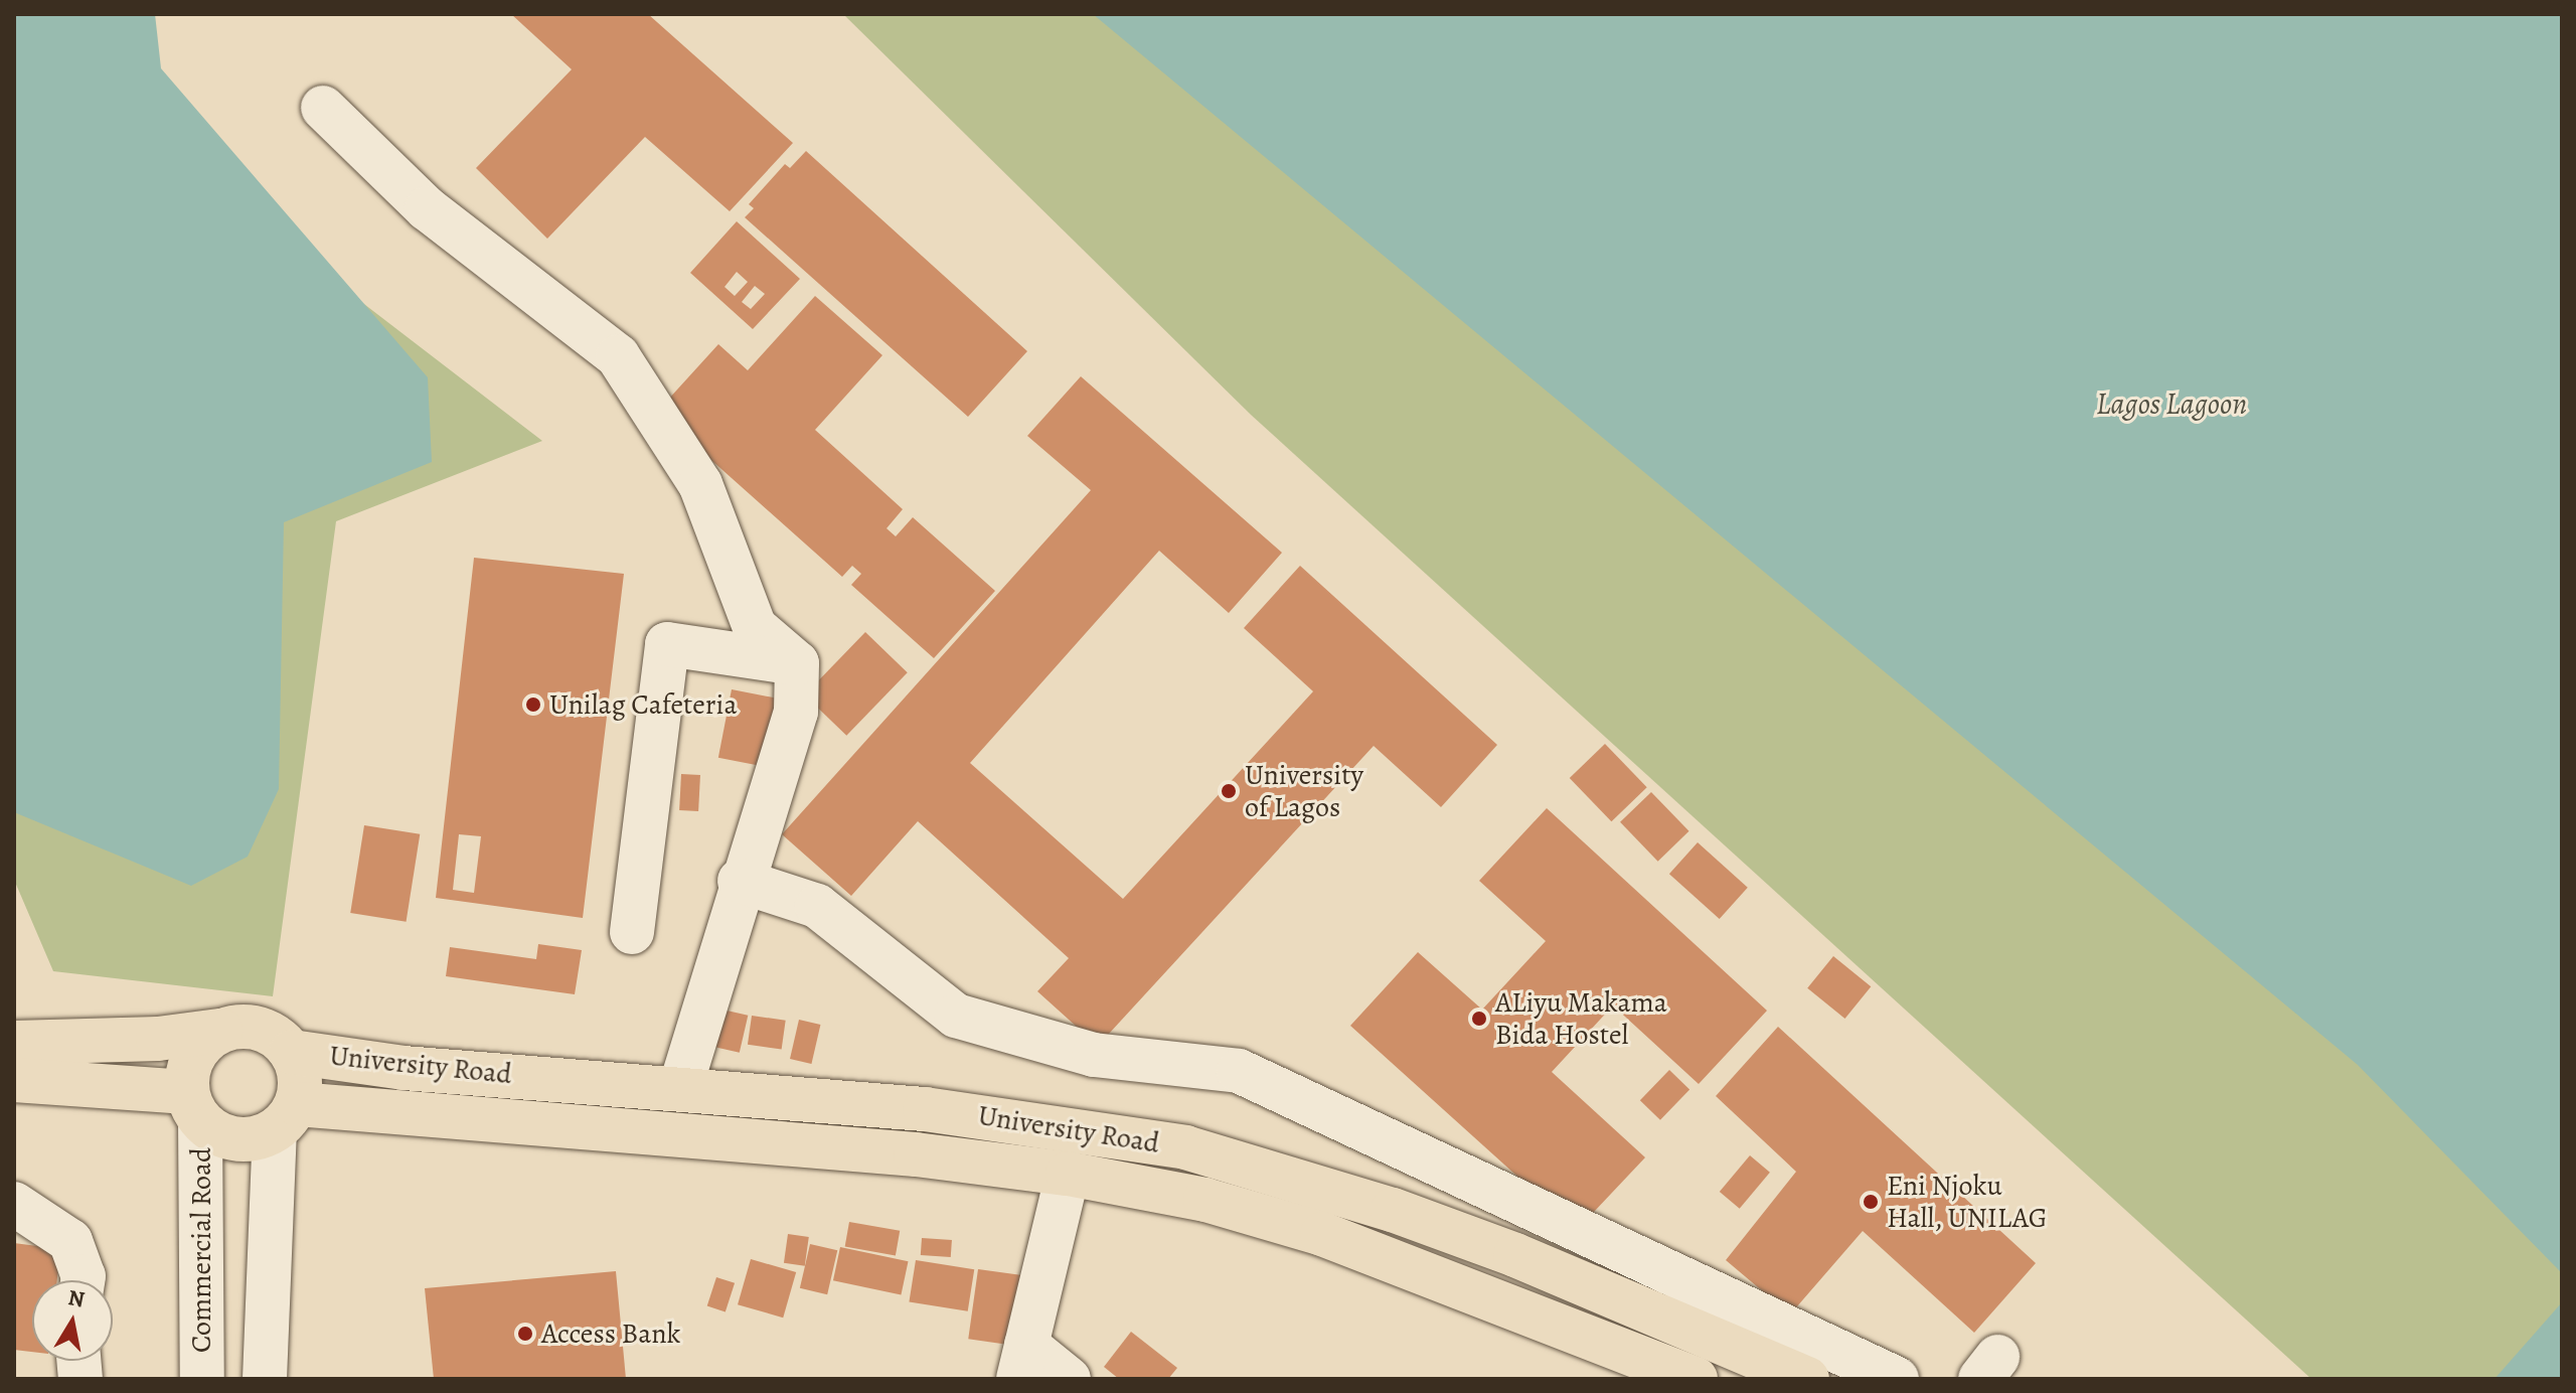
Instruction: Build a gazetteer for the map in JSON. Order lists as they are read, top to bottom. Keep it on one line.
{"streets":{"main road":["University Road"],"street":["Commercial Road"]},"crossings":[["University Road","Commercial Road"]],"water":["Lagos Lagoon"],"places":["Unilag Cafeteria","University of Lagos","ALiyu Makama Bida Hostel","Eni Njoku Hall, UNILAG","Access Bank"],"north":"top"}
